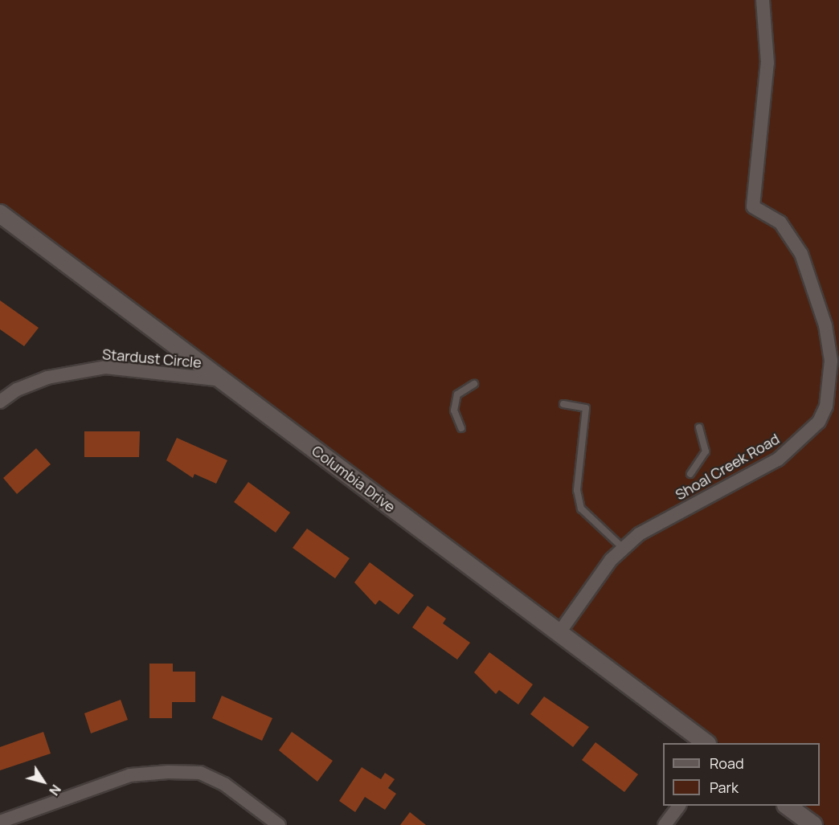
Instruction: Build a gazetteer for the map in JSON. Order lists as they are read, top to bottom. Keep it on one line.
{"streets":{"main road":["Columbia Drive"],"street":["Stardust Circle","Shoal Creek Road"]},"crossings":[["Stardust Circle","Columbia Drive"],["Shoal Creek Road","Columbia Drive"]],"legend":["Road","Park"],"north":"bottom right"}
